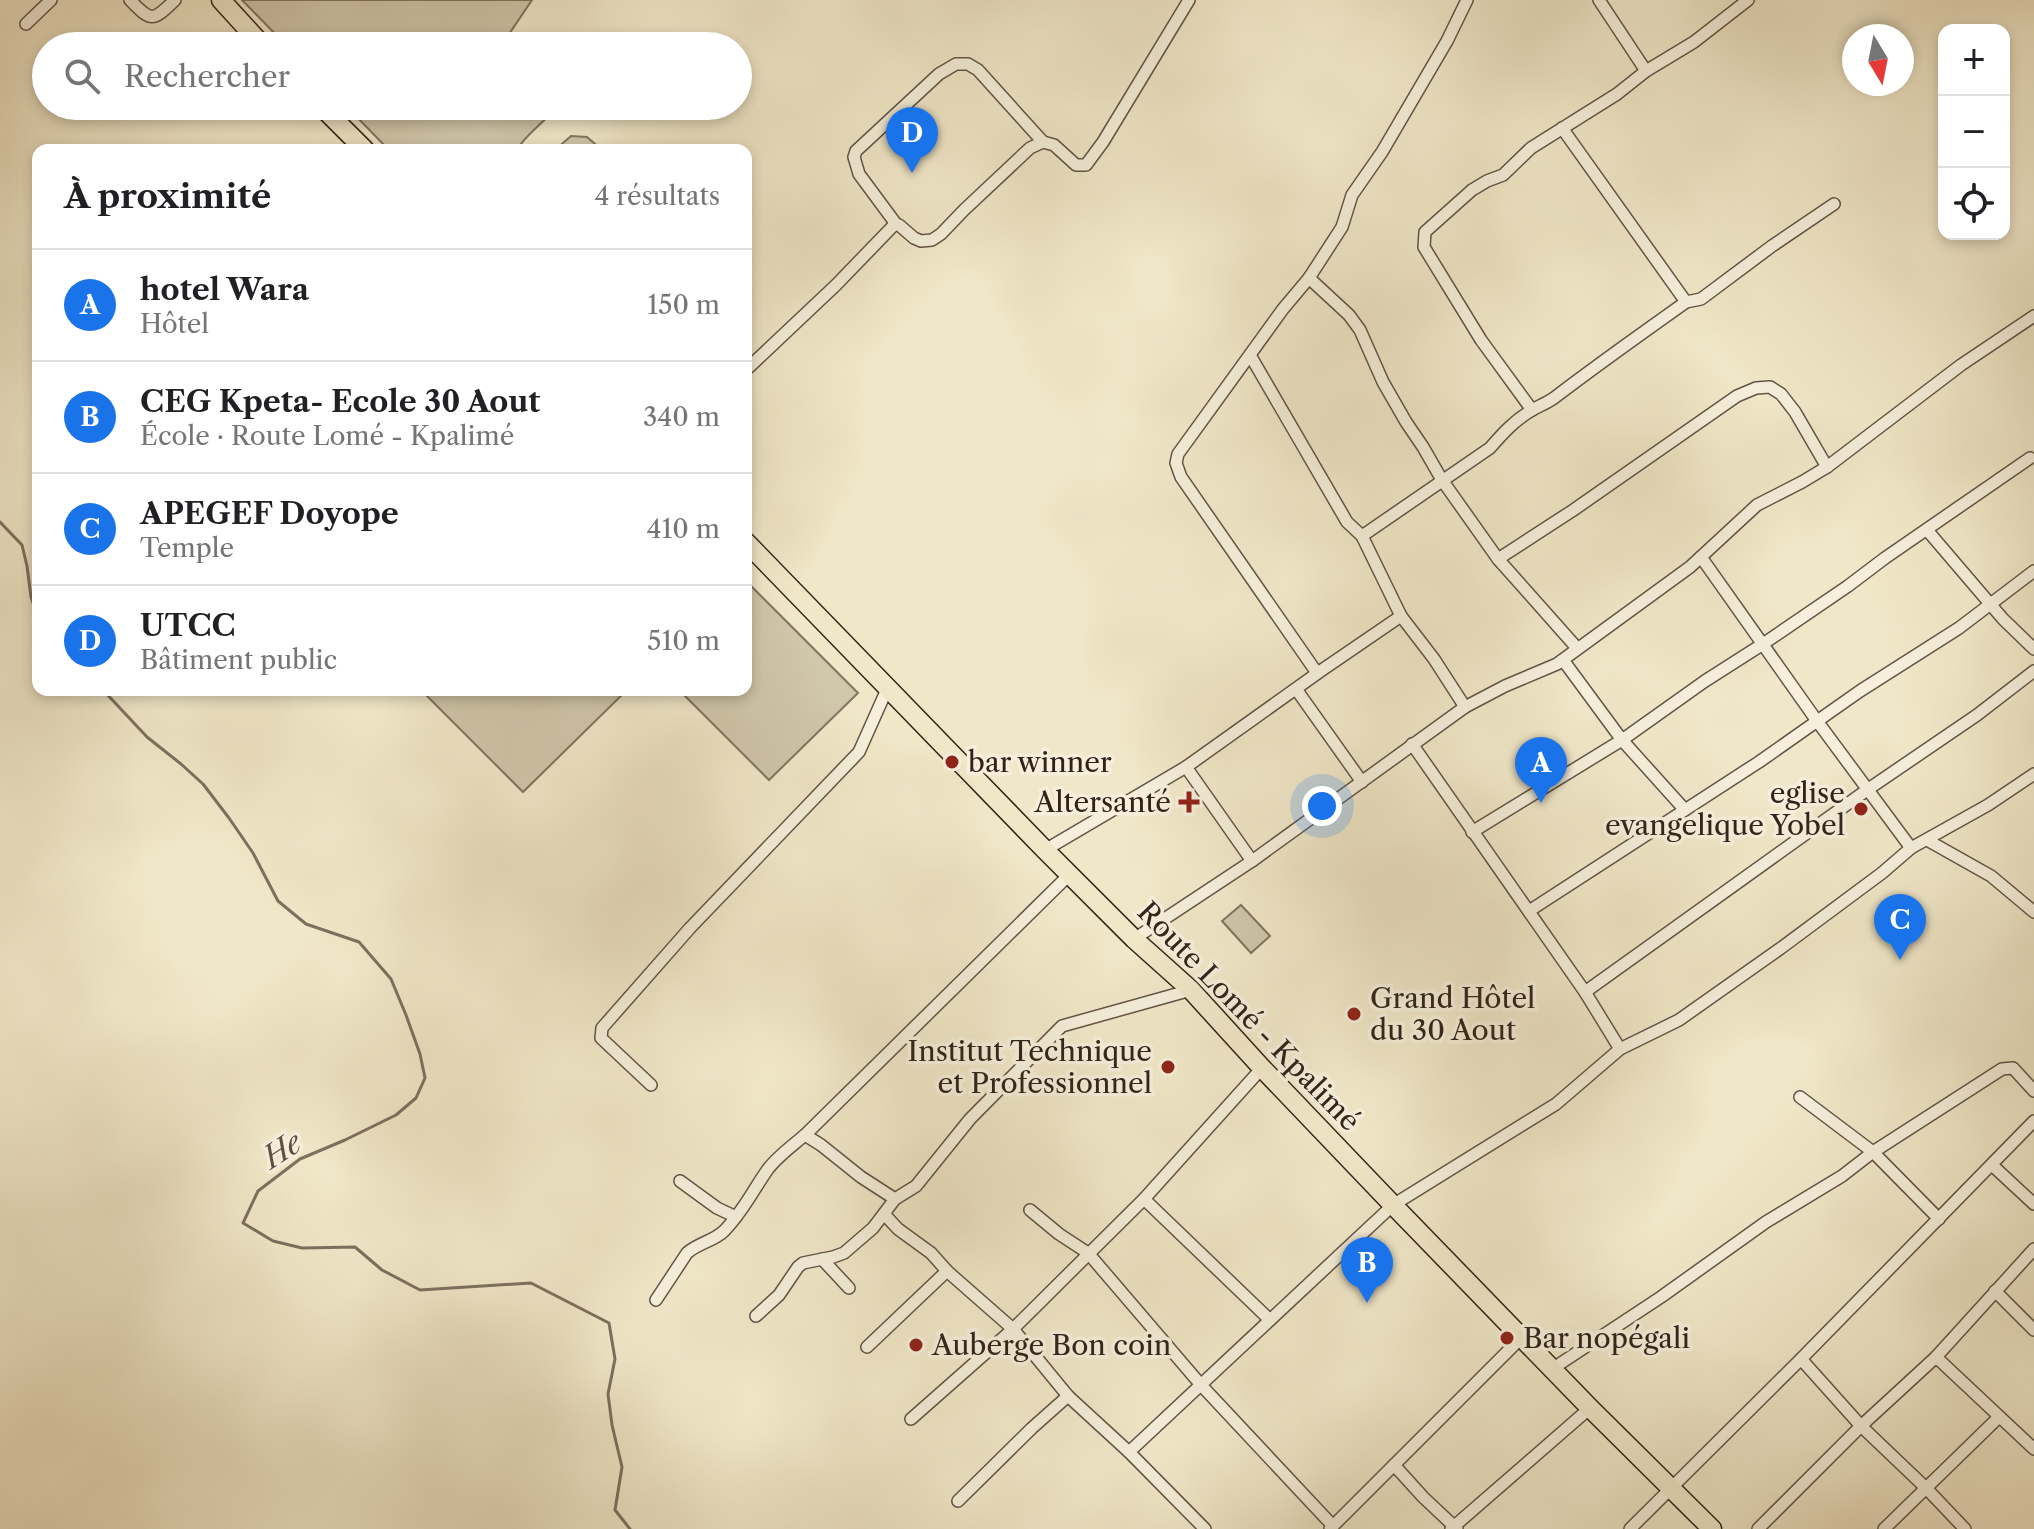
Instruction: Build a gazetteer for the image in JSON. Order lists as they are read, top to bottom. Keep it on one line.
{"streets":{"main road":["Route Lomé - Kpalimé"]},"water":["He"],"places":{"other":["bar winner","eglise evangelique Yobel","Grand Hôtel du 30 Aout","Institut Technique et Professionnel","Bar nopégali","Auberge Bon coin"],"health":["Altersanté"]},"north":"bottom","page":{"map_buttons":["+","−"],"search":"Rechercher","pins":["D","A","C","B"],"heading":["À proximité","4 résultats"],"list":[{"mark":"A","name":"hotel Wara","note":"Hôtel","value":"150 m"},{"mark":"B","name":"CEG Kpeta- Ecole 30 Aout","note":"École · Route Lomé - Kpalimé","value":"340 m"},{"mark":"C","name":"APEGEF Doyope","note":"Temple","value":"410 m"},{"mark":"D","name":"UTCC","note":"Bâtiment public","value":"510 m"}]}}
